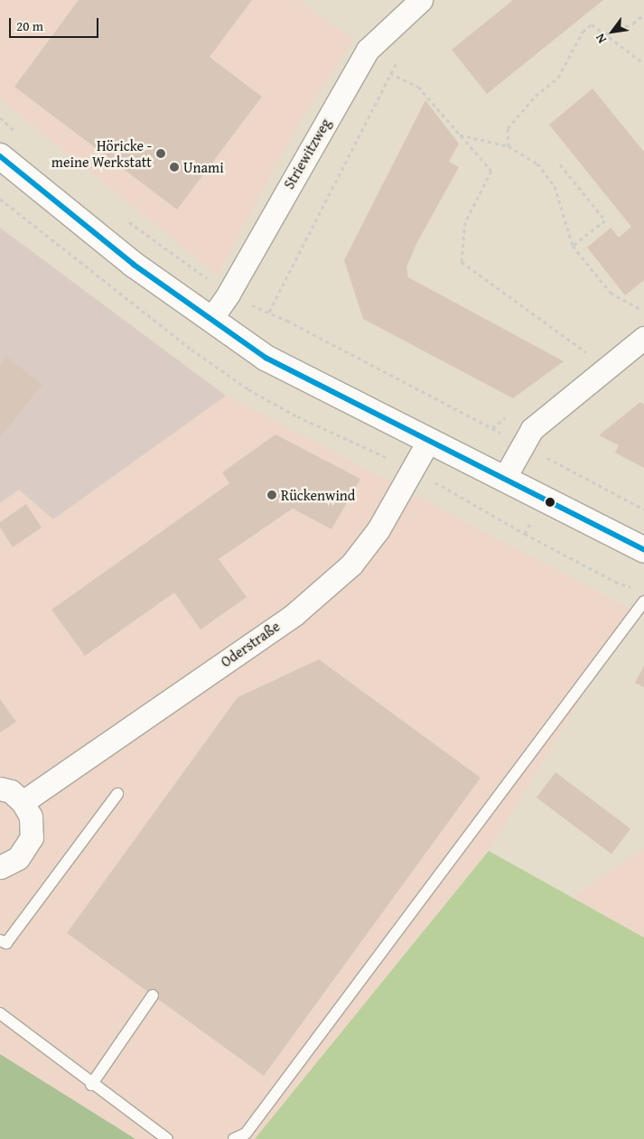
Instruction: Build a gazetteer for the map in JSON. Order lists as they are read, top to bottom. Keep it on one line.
{"streets":{"street":["Striewitzweg","Oderstraße"]},"places":["Höricke - meine Werkstatt","Unami","Rückenwind"],"scale_bar":"20 m","north":"bottom left"}
